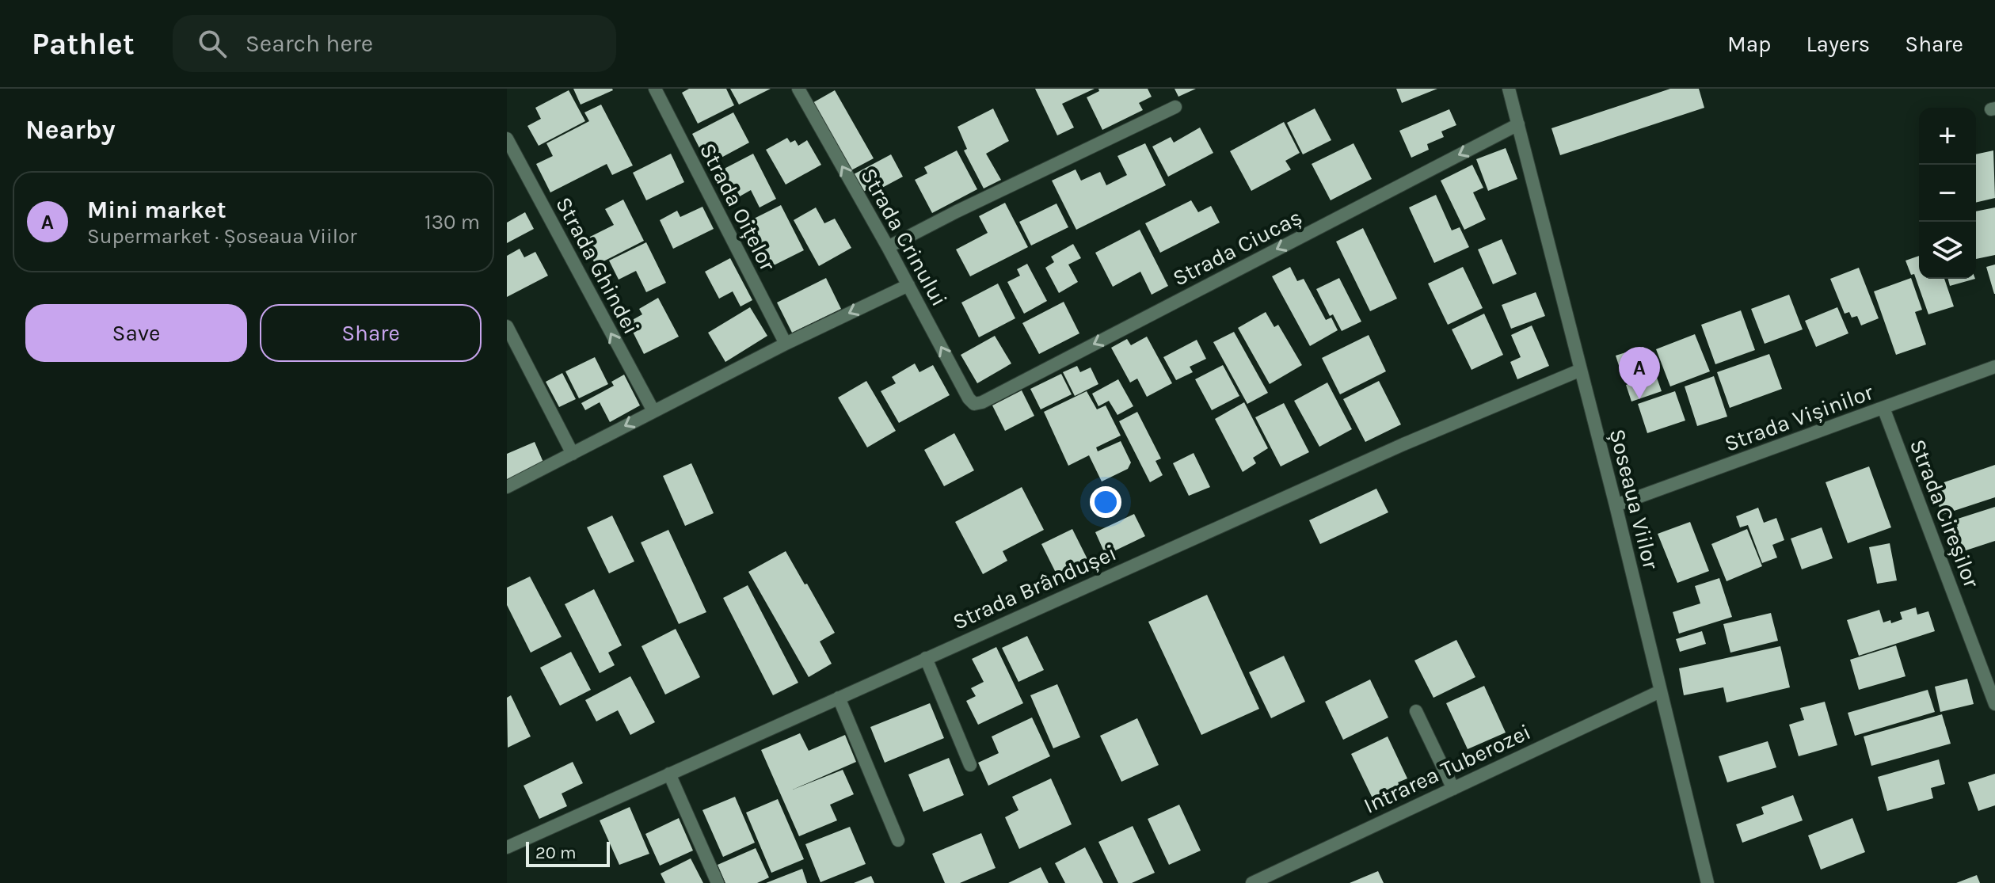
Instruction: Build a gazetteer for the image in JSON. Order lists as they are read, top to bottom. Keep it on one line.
{"streets":{"street":["Strada Oițelor","Strada Crinului","Strada Ciucaș","Strada Ghindei","Strada Vișinilor","Șoseaua Viilor","Strada Cireșilor","Strada Brândușei","Intrarea Tuberozei"]},"crossings":[["Strada Crinului","Strada Ciucaș"],["Strada Ciucaș","Șoseaua Viilor"],["Strada Vișinilor","Șoseaua Viilor"],["Strada Vișinilor","Strada Cireșilor"],["Șoseaua Viilor","Strada Brândușei"],["Șoseaua Viilor","Intrarea Tuberozei"]],"one_way":["Strada Crinului","Strada Ciucaș"],"scale_bar":"20 m","page":{"header":"Pathlet","search":"Search here","nav":["Map","Layers","Share"],"heading":"Nearby","map_buttons":["+","−"],"list":[{"mark":"A","name":"Mini market","note":"Supermarket · Șoseaua Viilor","value":"130 m"}],"buttons":["Save","Share"],"pins":"A","scale":"20 m"}}
